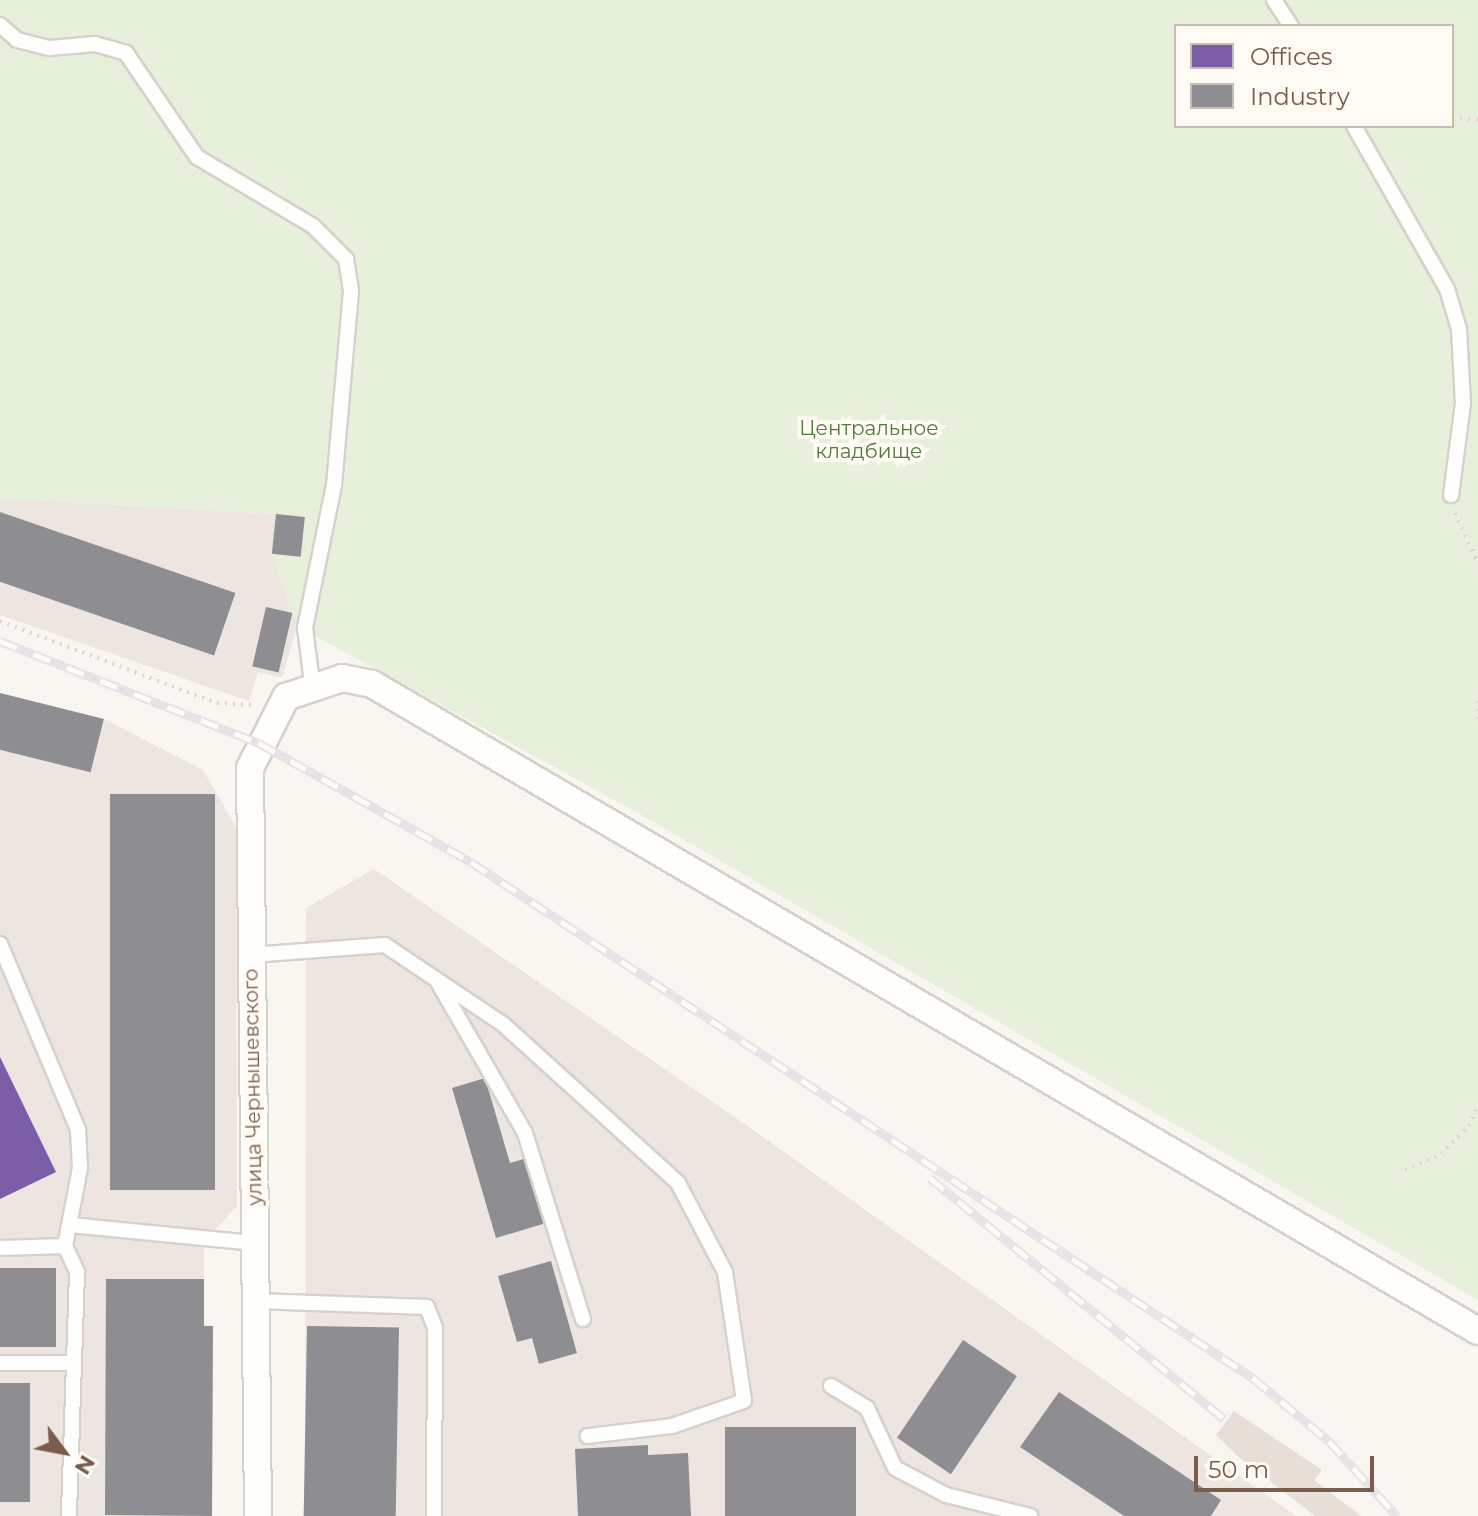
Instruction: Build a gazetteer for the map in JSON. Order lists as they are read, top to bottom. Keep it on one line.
{"streets":{"street":["улица Чернышевского"]},"parks":["Центральное кладбище"],"legend":["Offices","Industry"],"scale_bar":"50 m","north":"bottom right"}
